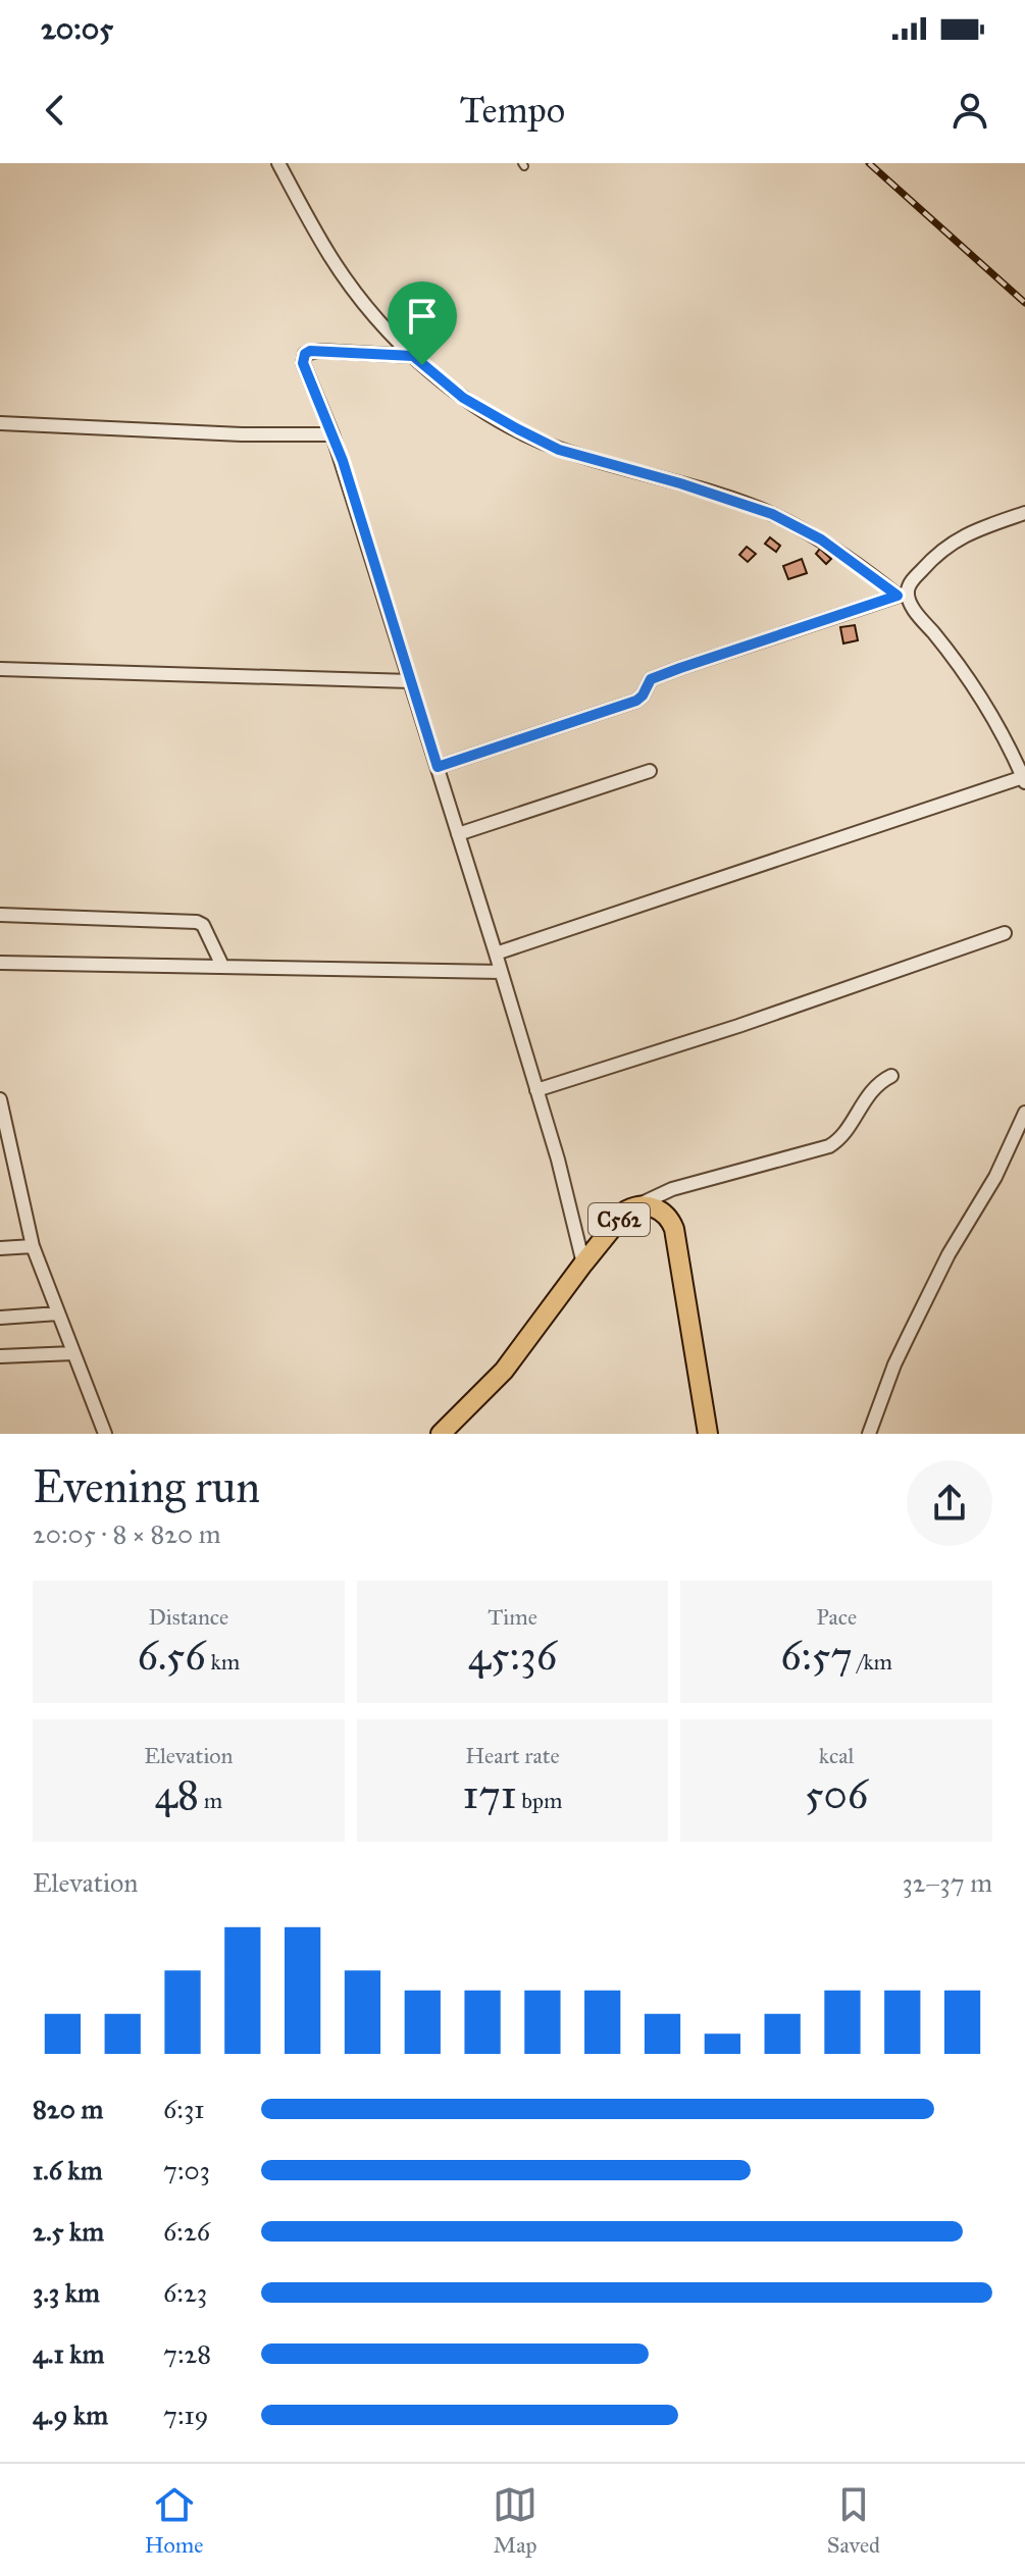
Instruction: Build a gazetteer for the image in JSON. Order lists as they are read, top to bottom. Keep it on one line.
{"streets":{"main road":["C562"]},"page":{"status":"20:05","header":"Tempo","heading":["Evening run","20:05 · 8 × 820 m"],"stats":[["Distance","6.56 km"],["Time","45:36"],["Pace","6:57 /km"],["Elevation","48 m"],["Heart rate","171 bpm"],["kcal","506"]],"chart":["Elevation","32–37 m"],"list":[{"name":"820 m","note":"6:31"},{"name":"1.6 km","note":"7:03"},{"name":"2.5 km","note":"6:26"},{"name":"3.3 km","note":"6:23"},{"name":"4.1 km","note":"7:28"},{"name":"4.9 km","note":"7:19"}],"tabs":["Home","Map","Saved"]}}
